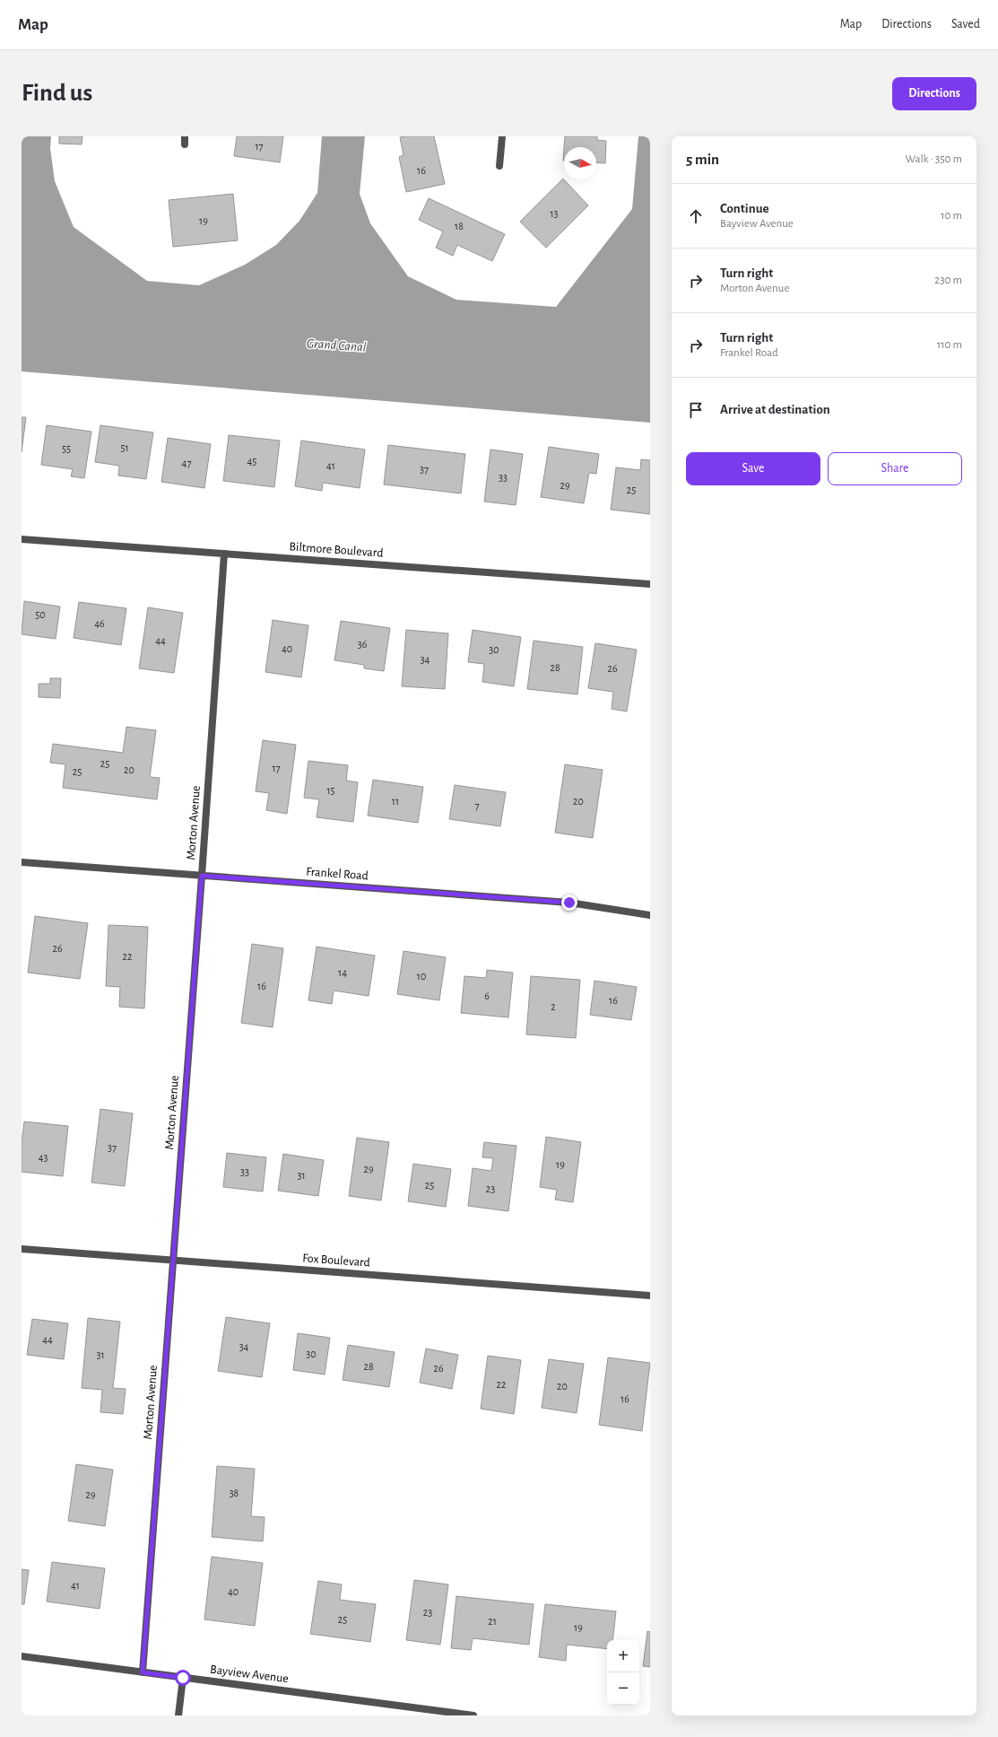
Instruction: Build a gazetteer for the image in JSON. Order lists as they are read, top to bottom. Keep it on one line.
{"streets":{"street":["Biltmore Boulevard","Morton Avenue","Frankel Road","Fox Boulevard","Bayview Avenue"]},"crossings":[["Biltmore Boulevard","Morton Avenue"],["Morton Avenue","Frankel Road"],["Morton Avenue","Fox Boulevard"],["Morton Avenue","Bayview Avenue"]],"water":["Grand Canal"],"house_numbers":["17","16","13","19","18","51","55","45","47","41","37","33","29","25","50","46","44","36","40","30","34","28","26","25","17","20","25","15","11","20","7","26","22","14","10","16","6","16","2","37","43","19","29","33","31","25","23","44","34","30","31","28","26","22","20","16","38","29","41","40","23","25","21","19"],"north":"right","page":{"header":"Map","nav":["Map","Directions","Saved"],"buttons":["Directions",["Save","Share"]],"title":"Find us","heading":["5 min","Walk · 350 m"],"list":[["Continue","Bayview Avenue","10 m"],["Turn right","Morton Avenue","230 m"],["Turn right","Frankel Road","110 m"],"Arrive at destination"],"map_buttons":["+","−"]}}
